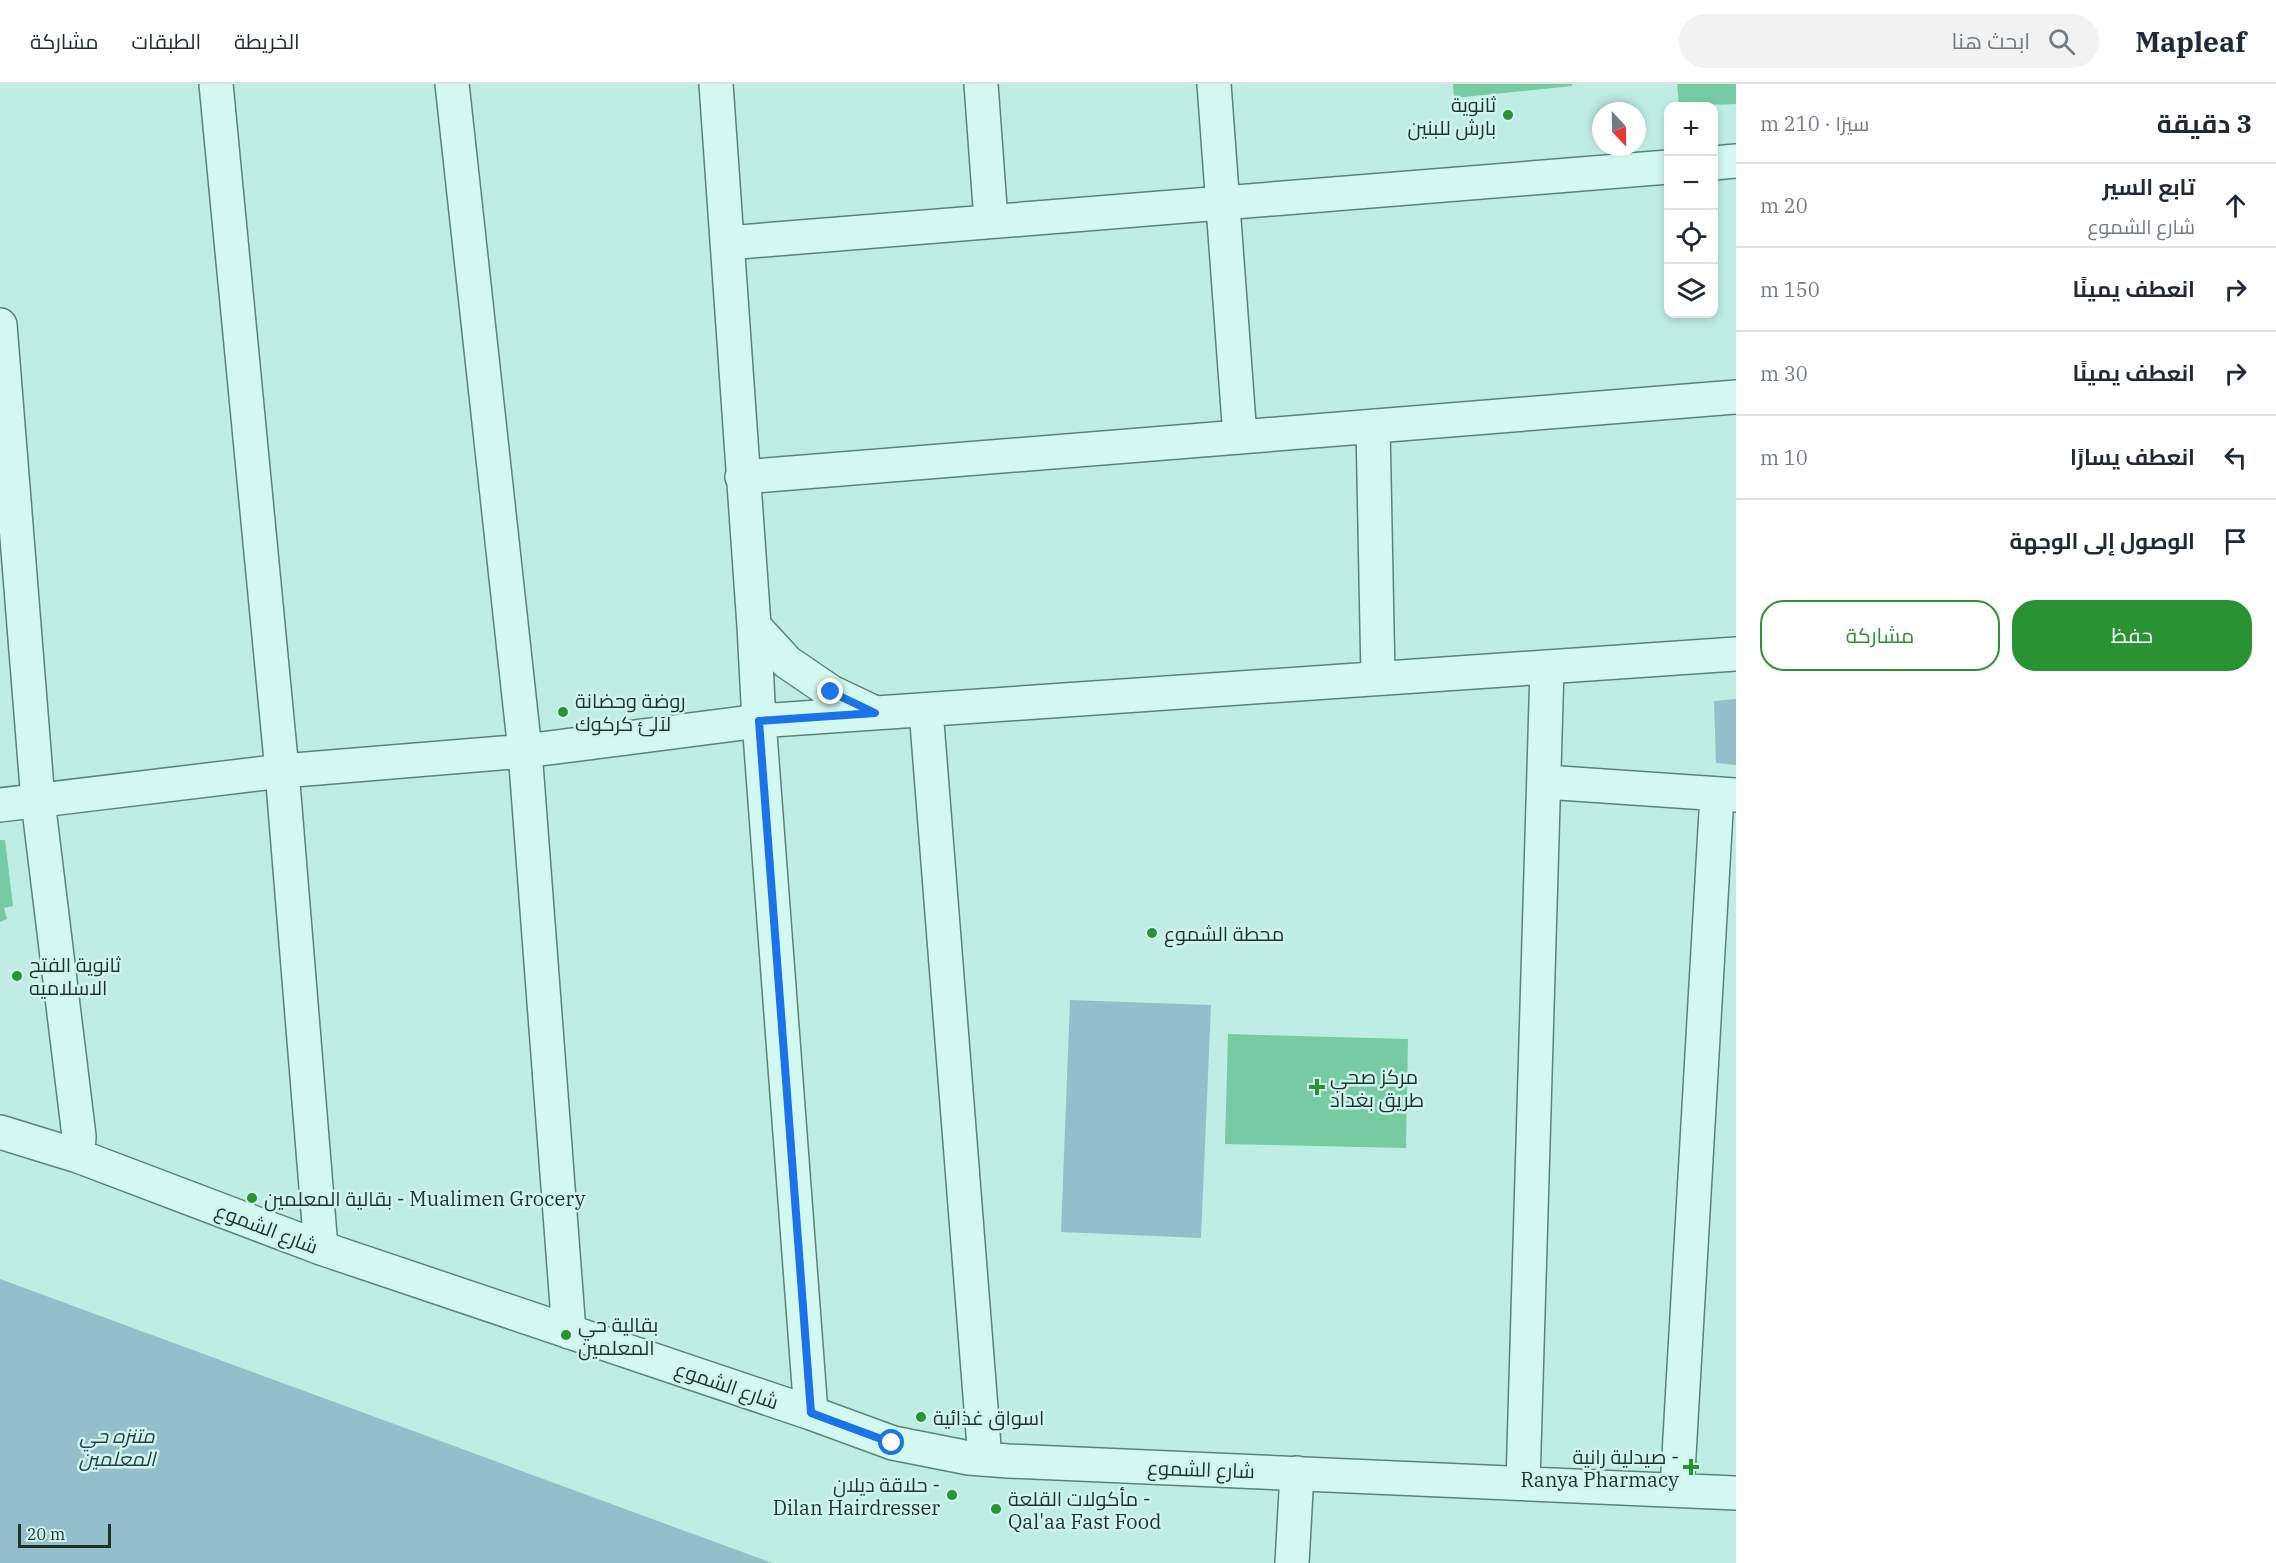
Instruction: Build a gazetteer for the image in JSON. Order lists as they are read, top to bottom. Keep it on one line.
{"streets":{"street":["شارع الشموع"]},"parks":["متنزه حي المعلمين"],"places":{"other":["ثانوية بارش للبنين","روضة وحضانة لآلئ كركوك","محطة الشموع","ثانوية الفتح الاسلاميه","بقالية المعلمين - Mualimen Grocery","بقالية حي المعلمين","اسواق غذائية","حلاقة ديلان - Dilan Hairdresser","مأكولات القلعة - Qal'aa Fast Food"],"health":["مركز صحي طريق بغداد","صيدلية رانية - Ranya Pharmacy"]},"scale_bar":"20 m","north":"bottom","page":{"header":"Mapleaf","search":"ابحث هنا","nav":["الخريطة","الطبقات","مشاركة"],"heading":["3 دقيقة","سيرًا · 210 m"],"map_buttons":["+","−"],"list":[["تابع السير","شارع الشموع","20 m"],["انعطف يمينًا","150 m"],["انعطف يمينًا","30 m"],["انعطف يسارًا","10 m"],"الوصول إلى الوجهة"],"buttons":["حفظ","مشاركة"],"scale":"20 m"}}
